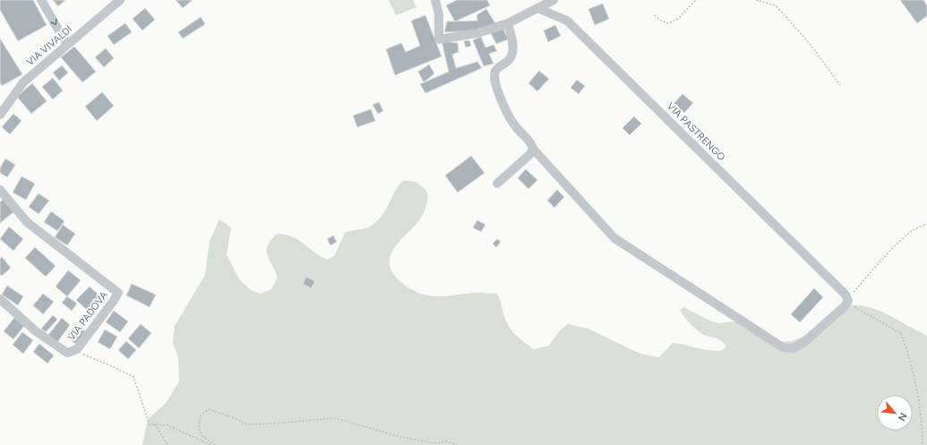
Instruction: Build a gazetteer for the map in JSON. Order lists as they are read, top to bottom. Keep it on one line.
{"streets":{"street":["VIA VIVALDI","VIA PASTRENGO","VIA PADOVA"]},"north":"bottom right"}
